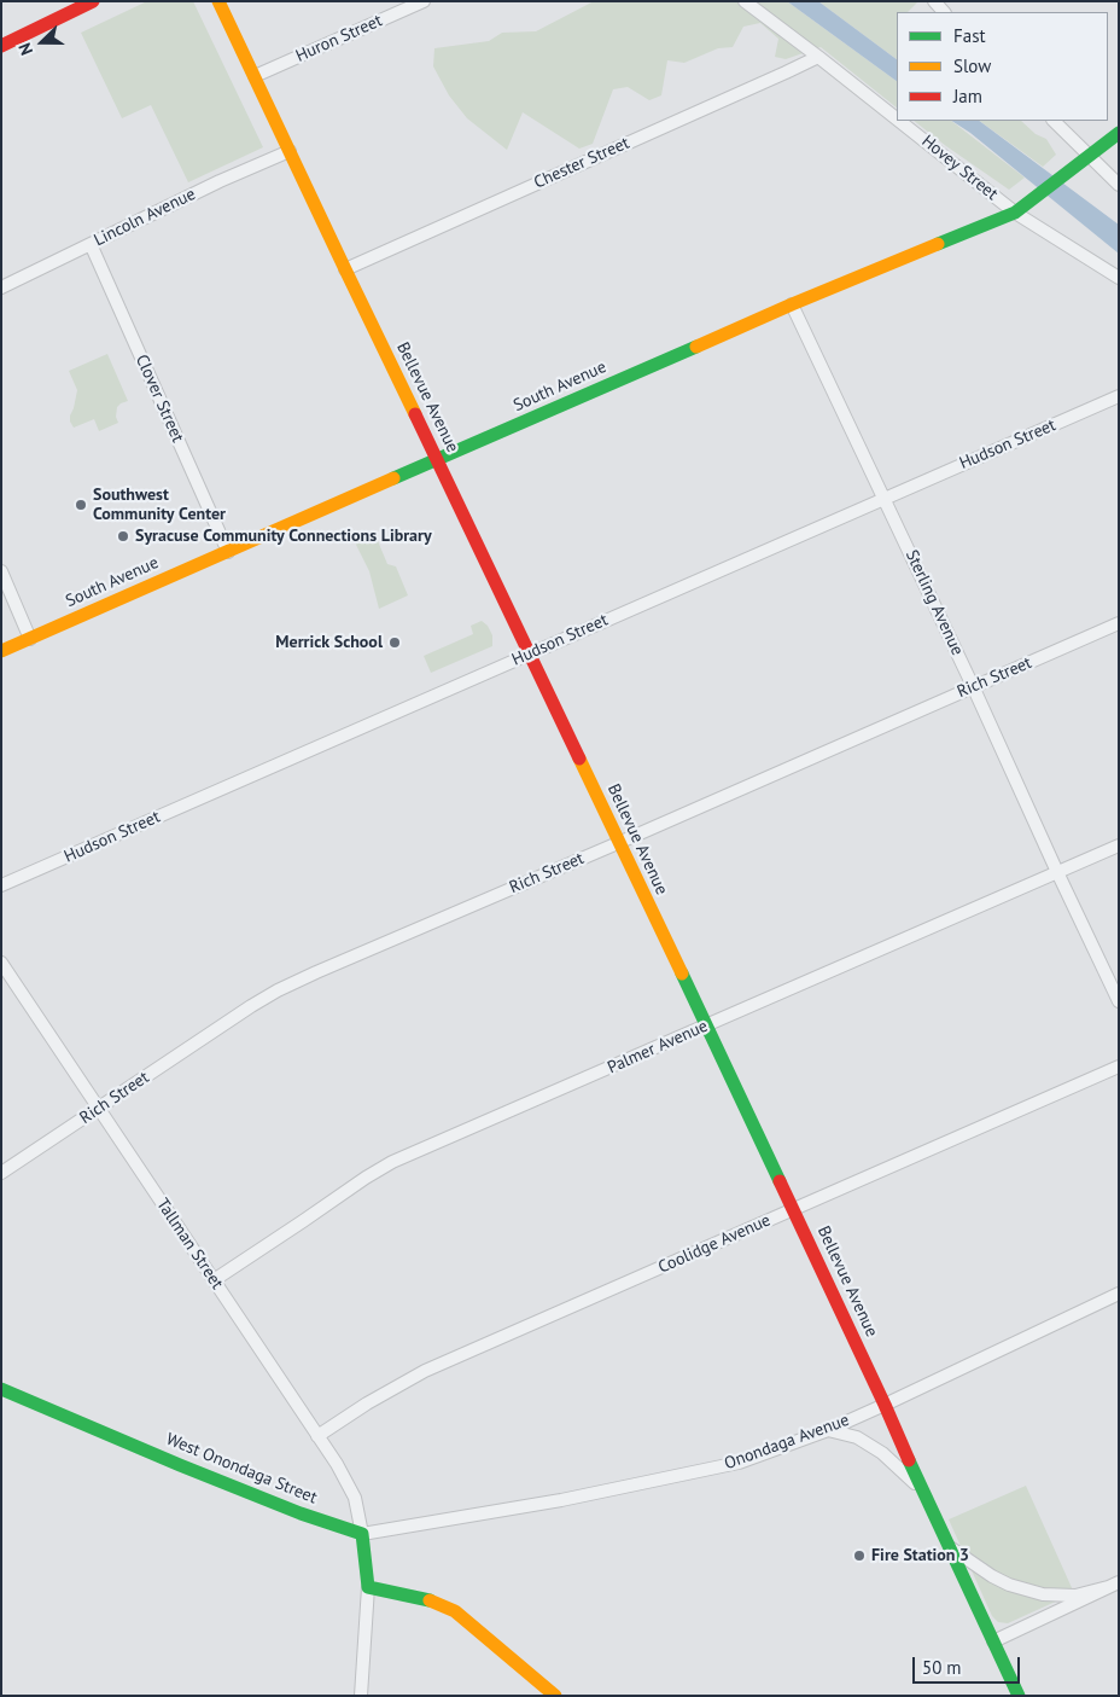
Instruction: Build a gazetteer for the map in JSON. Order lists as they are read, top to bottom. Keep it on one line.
{"streets":{"street":["Huron Street","Chester Street","Hovey Street","Lincoln Avenue","South Avenue","Bellevue Avenue","Clover Street","Hudson Street","Sterling Avenue","Rich Street","Palmer Avenue","Tallman Street","Coolidge Avenue","Onondaga Avenue","West Onondaga Street"]},"crossings":[["Huron Street","Bellevue Avenue"],["Chester Street","Hovey Street"],["Chester Street","Bellevue Avenue"],["Hovey Street","South Avenue"],["Lincoln Avenue","Bellevue Avenue"],["Lincoln Avenue","Clover Street"],["South Avenue","Bellevue Avenue"],["South Avenue","Clover Street"],["South Avenue","Sterling Avenue"],["Bellevue Avenue","Hudson Street"],["Bellevue Avenue","Rich Street"],["Bellevue Avenue","Palmer Avenue"],["Bellevue Avenue","Coolidge Avenue"],["Bellevue Avenue","Onondaga Avenue"],["Hudson Street","Sterling Avenue"],["Sterling Avenue","Rich Street"],["Sterling Avenue","Palmer Avenue"],["Rich Street","Tallman Street"],["Palmer Avenue","Tallman Street"],["Tallman Street","Coolidge Avenue"],["Tallman Street","Onondaga Avenue"],["Tallman Street","West Onondaga Street"],["Onondaga Avenue","West Onondaga Street"]],"places":["Southwest Community Center","Syracuse Community Connections Library","Merrick School","Fire Station 3"],"legend":["Fast","Slow","Jam"],"scale_bar":"50 m","north":"left"}
